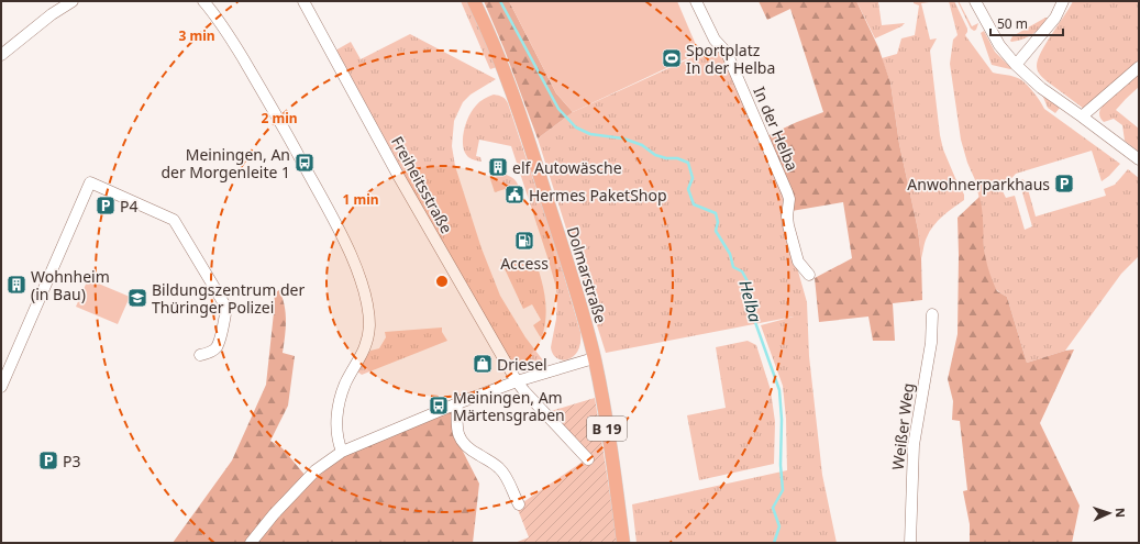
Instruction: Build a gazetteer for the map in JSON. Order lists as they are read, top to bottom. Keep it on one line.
{"streets":{"main road":["Dolmarstraße","B 19"],"street":["In der Helba","Freiheitsstraße","Weißer Weg"]},"water":["Helba"],"places":{"sports":["Sportplatz In der Helba"],"bus stop":["Meiningen, An der Morgenleite 1","Meiningen, Am Märtensgraben"],"building":["elf Autowäsche","Wohnheim (in Bau)"],"parking":["Anwohnerparkhaus","P4","P3"],"public building":["Hermes PaketShop"],"fuel station":["Access"],"school or university":["Bildungszentrum der Thüringer Polizei"],"shop":["Driesel"]},"scale_bar":"50 m","north":"right","rings":["3 min","2 min","1 min"]}
